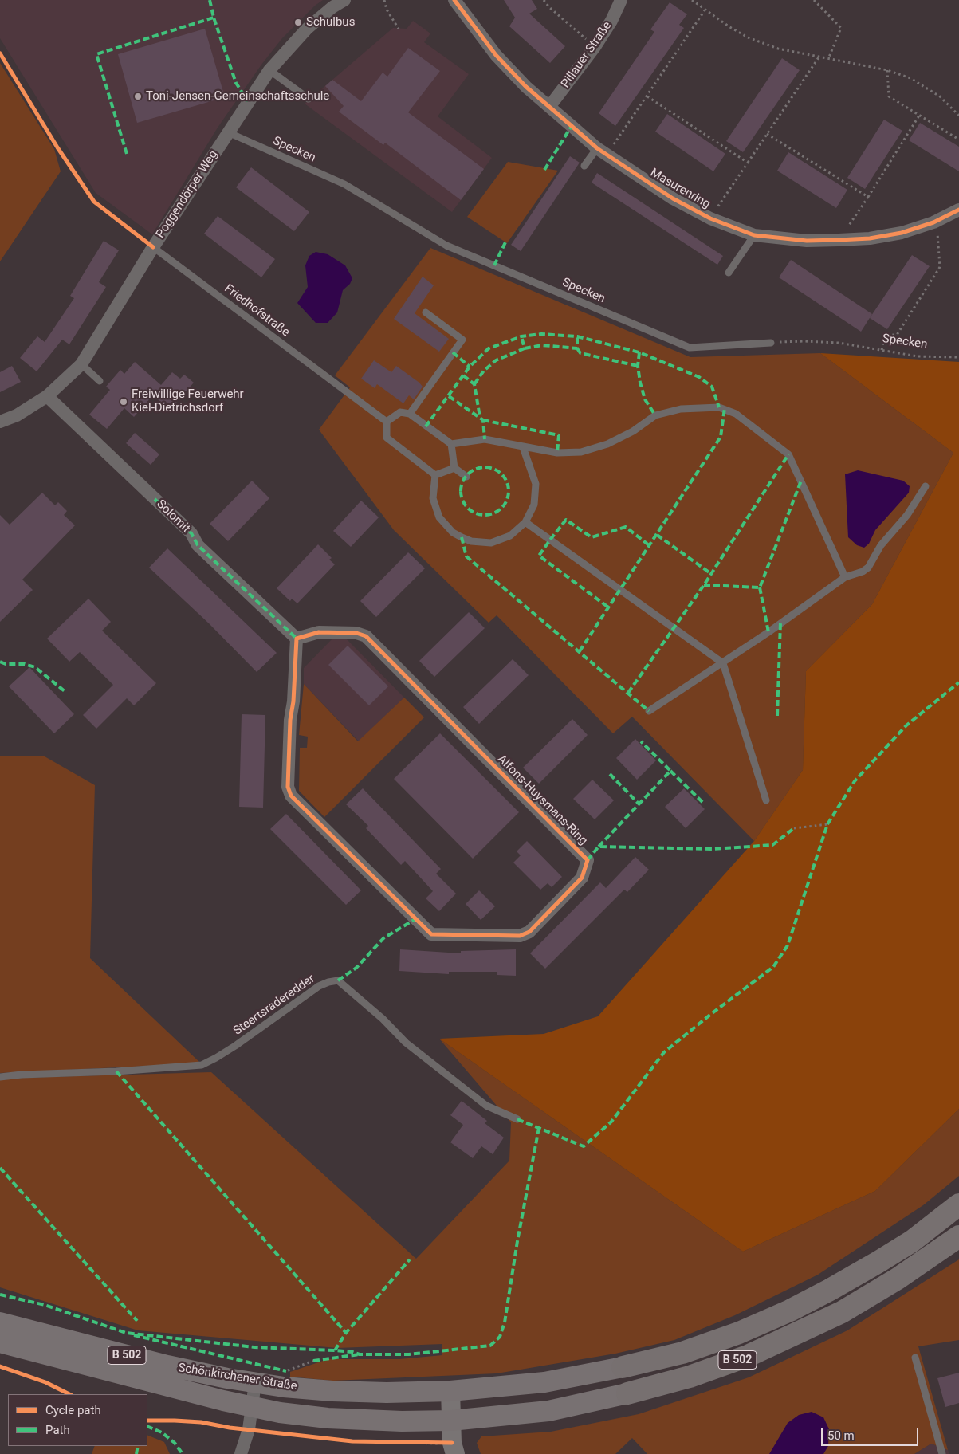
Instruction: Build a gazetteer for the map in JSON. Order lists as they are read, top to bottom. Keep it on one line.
{"streets":{"highway":["B 502"],"main road":["Schönkirchener Straße"],"street":["Pillauer Straße","Masurenring","Poggendörper Weg","Solomit","Alfons-Huysmans-Ring"],"lane":["Specken","Friedhofstraße","Steertsraderedder"]},"crossings":[["Pillauer Straße","Masurenring"],["Specken","Poggendörper Weg"],["Poggendörper Weg","Friedhofstraße"],["Poggendörper Weg","Solomit"],["Solomit","Alfons-Huysmans-Ring"],["B 502","Schönkirchener Straße"]],"places":["Schulbus","Toni-Jensen-Gemeinschaftsschule","Freiwillige Feuerwehr Kiel-Dietrichsdorf"],"legend":["Cycle path","Path"],"scale_bar":"50 m"}
